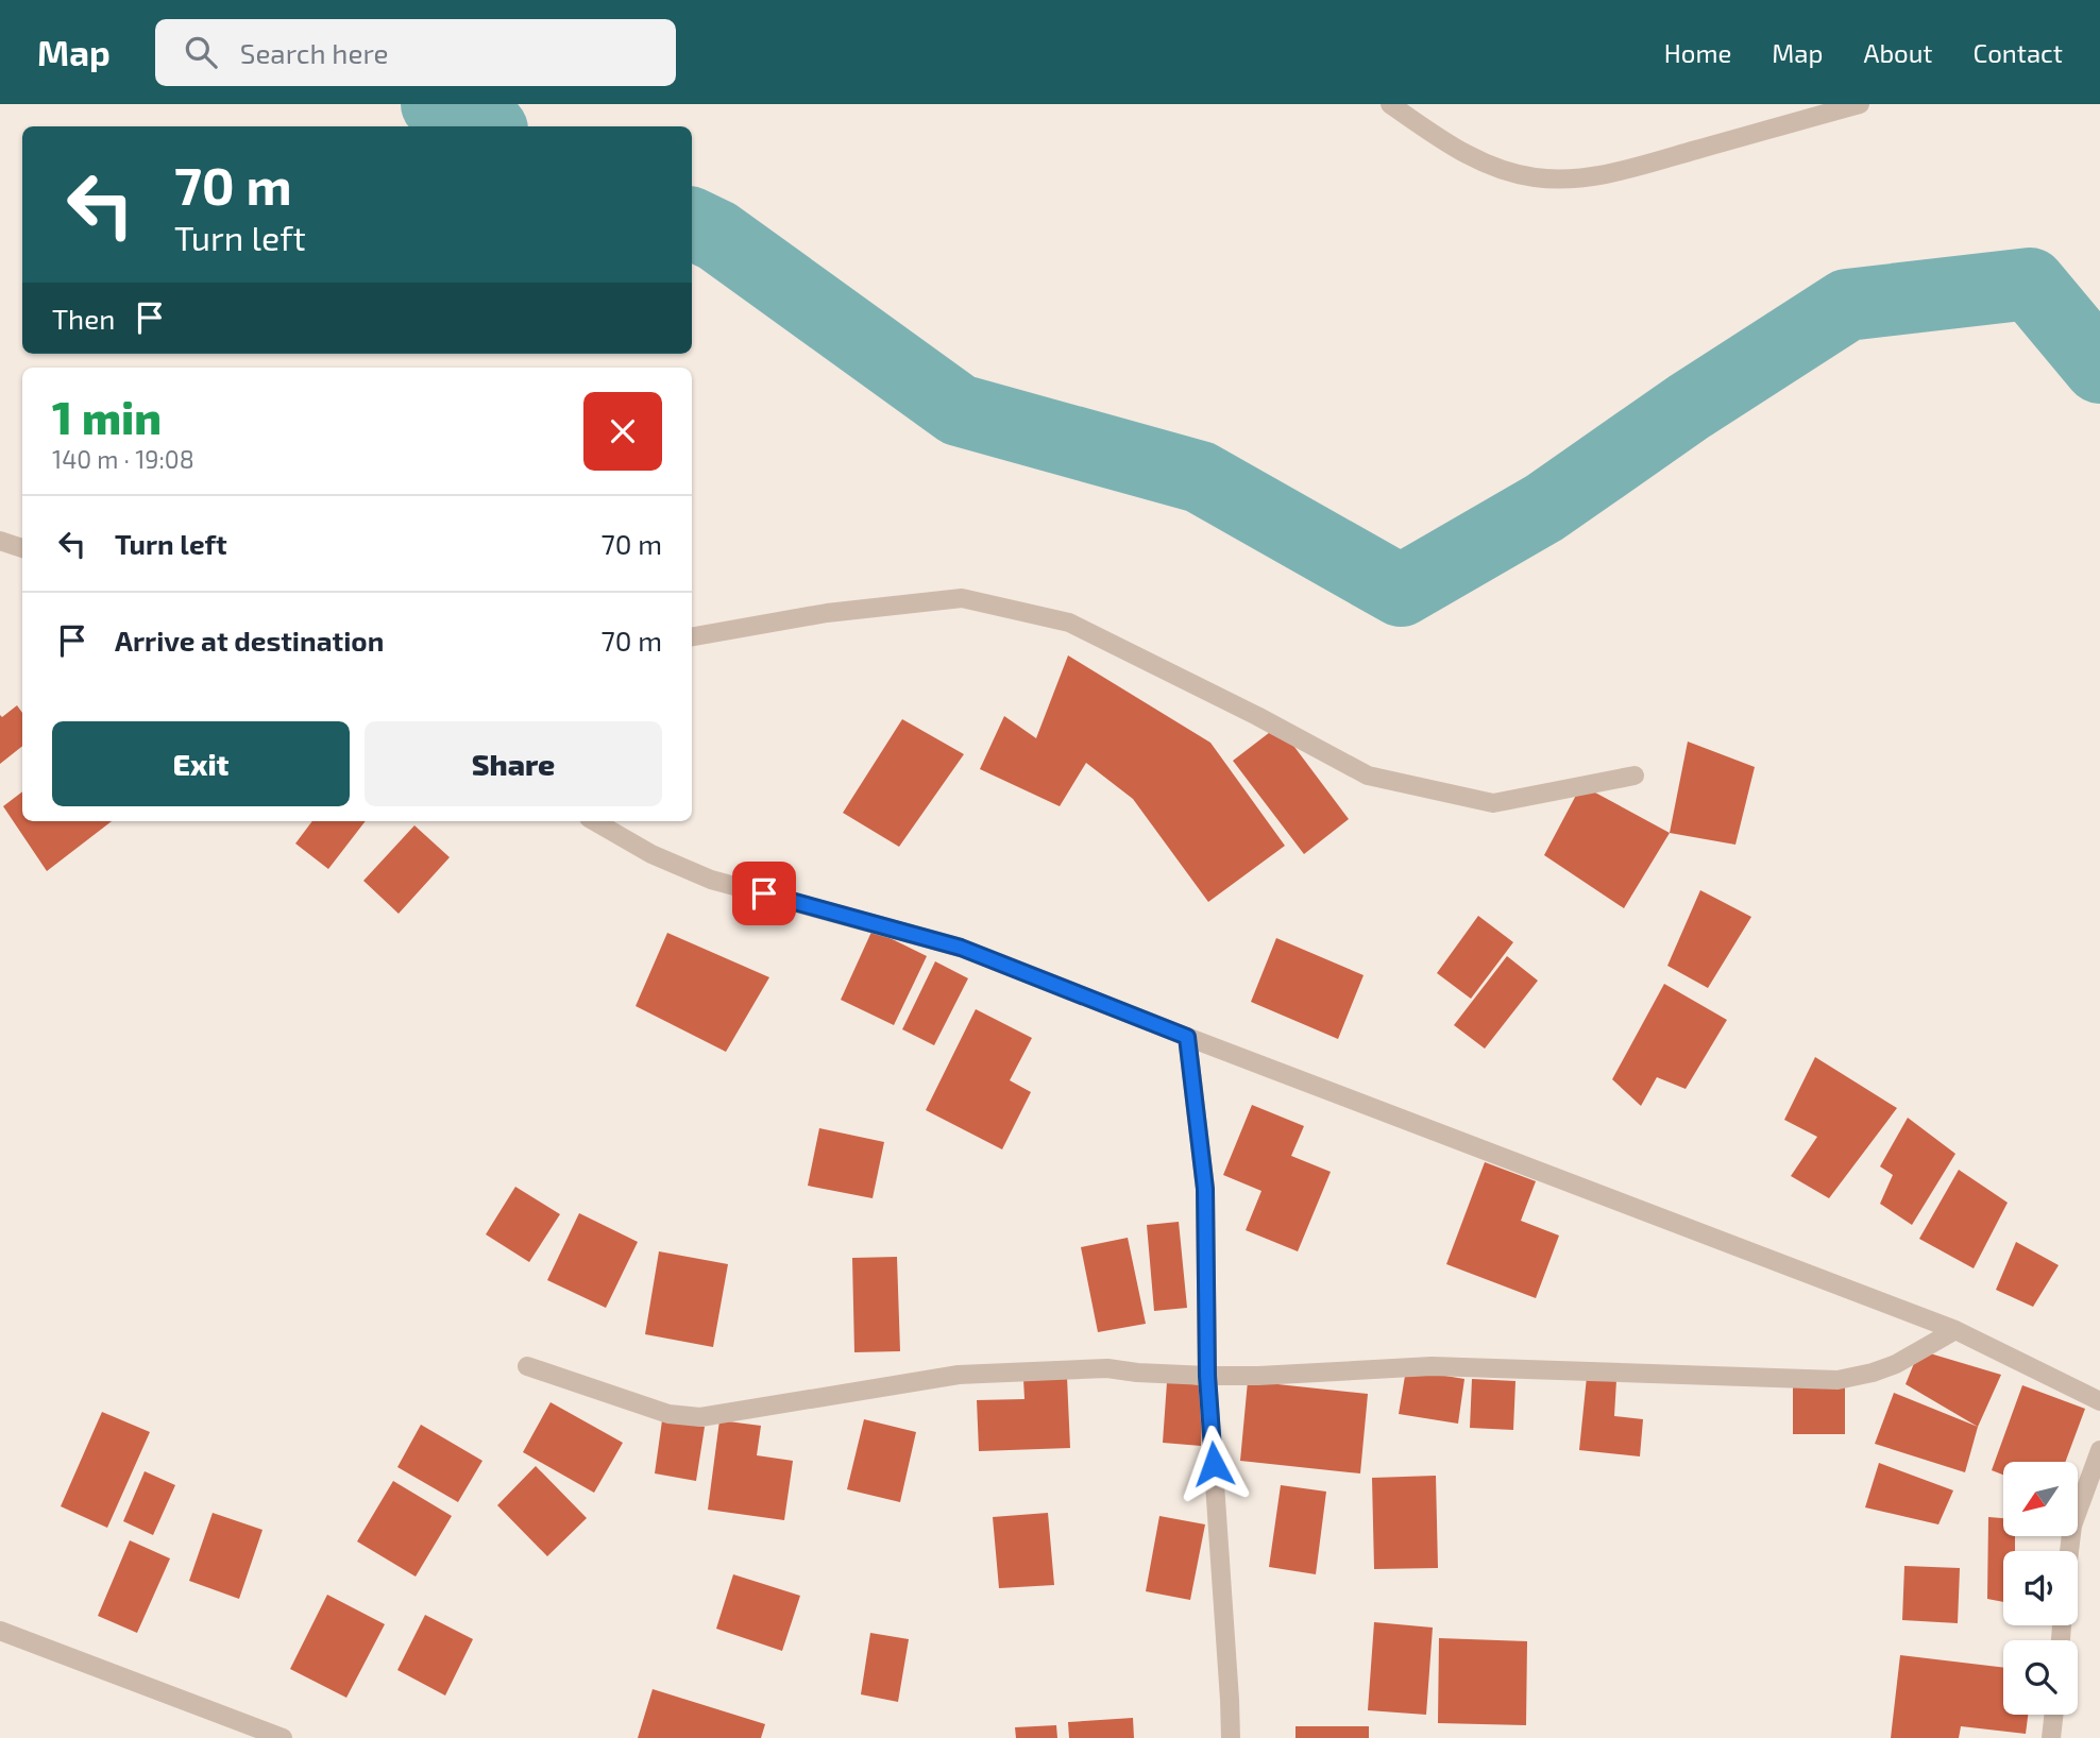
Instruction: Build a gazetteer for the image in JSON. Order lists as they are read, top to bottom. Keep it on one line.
{"north":"bottom left","page":{"header":"Map","search":"Search here","nav":["Home","Map","About","Contact"],"turn":["70 m","Turn left"],"then":"Then","heading":["1 min","140 m · 19:08"],"list":[{"name":"Turn left","value":"70 m"},{"name":"Arrive at destination","value":"70 m"}],"buttons":["Exit","Share"]}}
